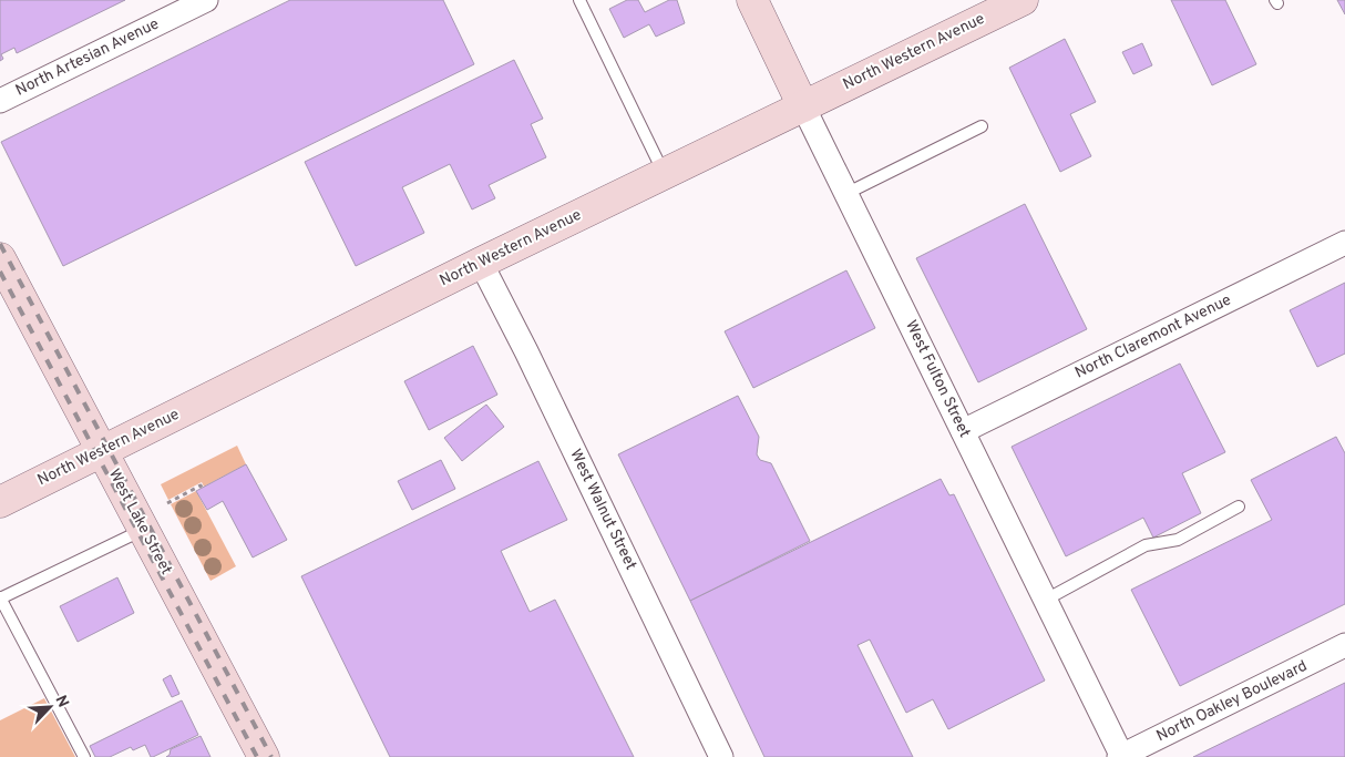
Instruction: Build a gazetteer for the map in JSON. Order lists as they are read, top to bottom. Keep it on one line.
{"streets":{"main road":["North Western Avenue","West Fulton Street","West Lake Street"],"street":["North Artesian Avenue","North Claremont Avenue","West Walnut Street","North Oakley Boulevard"]},"crossings":[["North Western Avenue","West Fulton Street"],["North Western Avenue","West Walnut Street"],["North Western Avenue","West Lake Street"],["North Claremont Avenue","West Fulton Street"],["West Fulton Street","North Oakley Boulevard"]],"north":"top right"}
